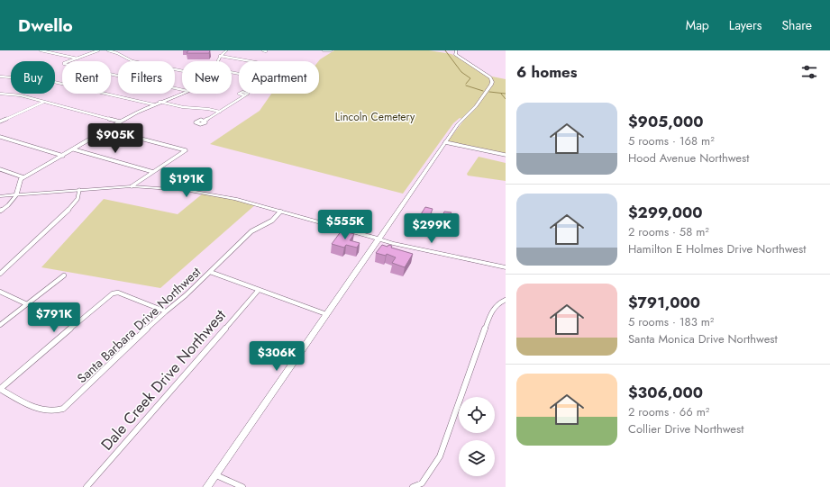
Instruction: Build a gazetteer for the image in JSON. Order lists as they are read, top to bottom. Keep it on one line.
{"streets":{"street":["Santa Barbara Drive Northwest","Dale Creek Drive Northwest"]},"parks":["Lincoln Cemetery"],"page":{"header":"Dwello","nav":["Map","Layers","Share"],"heading":"6 homes","chip":["Buy","Rent","Filters","New","Apartment"],"list":[{"name":"$905,000","note":"5 rooms · 168 m² · Hood Avenue Northwest"},{"name":"$299,000","note":"2 rooms · 58 m² · Hamilton E Holmes Drive Northwest"},{"name":"$791,000","note":"5 rooms · 183 m² · Santa Monica Drive Northwest"},{"name":"$306,000","note":"2 rooms · 66 m² · Collier Drive Northwest"}],"price":["$905K","$191K","$555K","$299K","$791K","$306K"]}}
